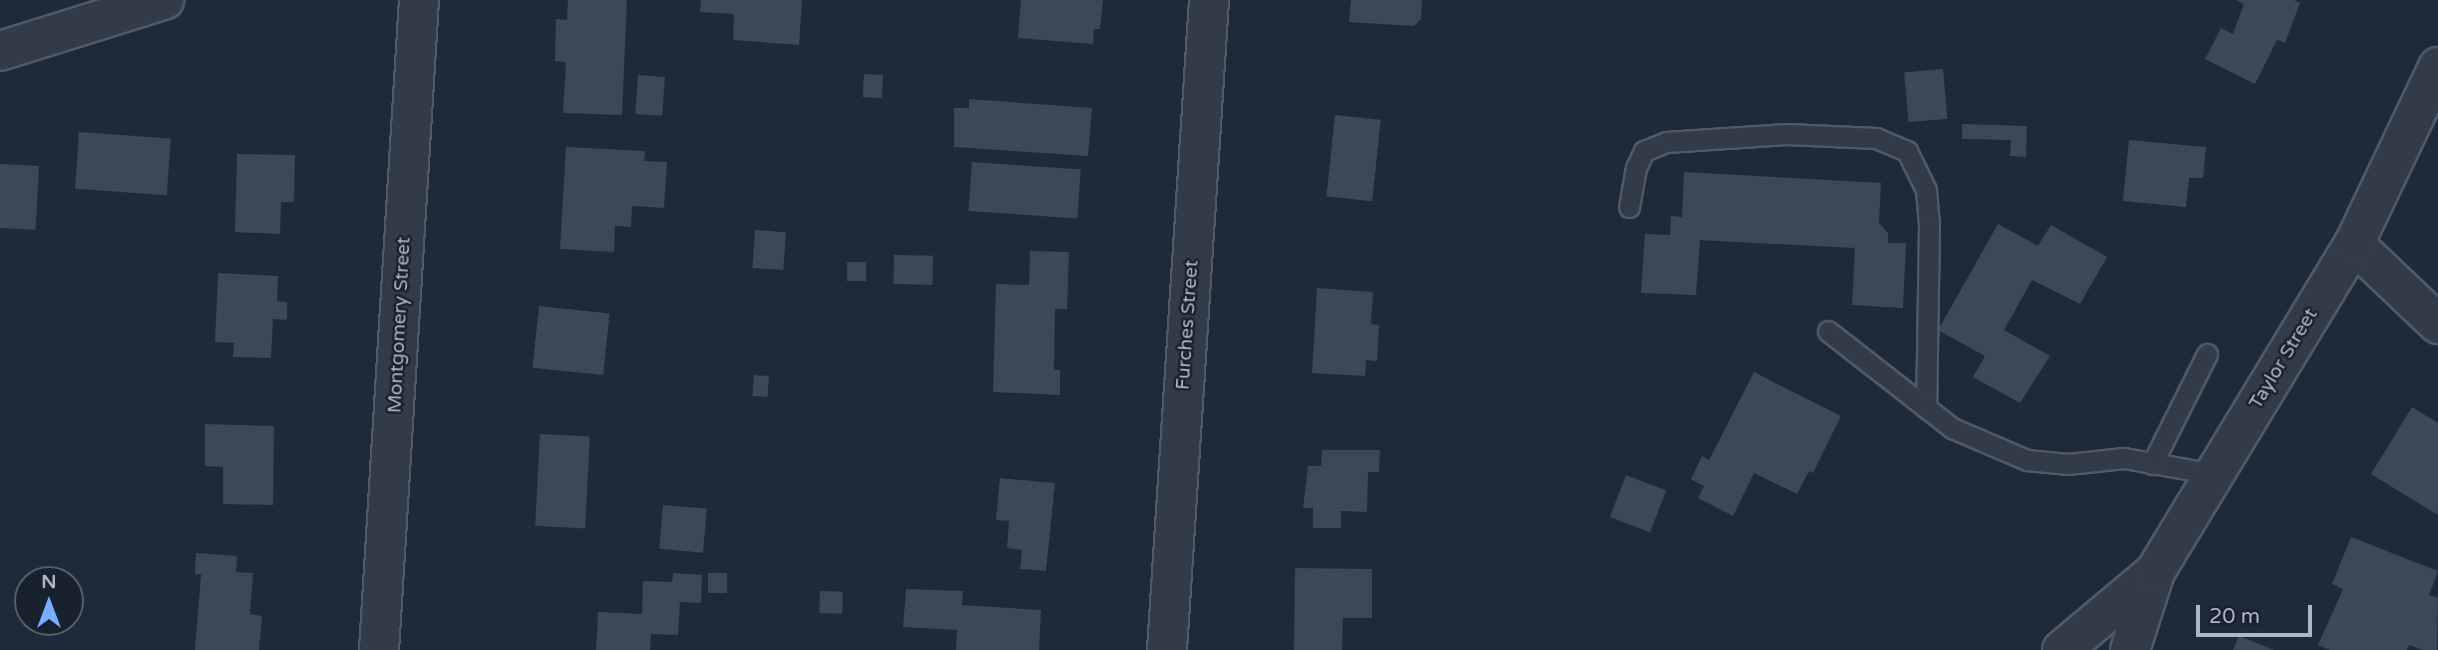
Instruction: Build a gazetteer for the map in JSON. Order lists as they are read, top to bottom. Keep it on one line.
{"streets":{"street":["Montgomery Street","Furches Street","Taylor Street"]},"scale_bar":"20 m","north":"top"}
